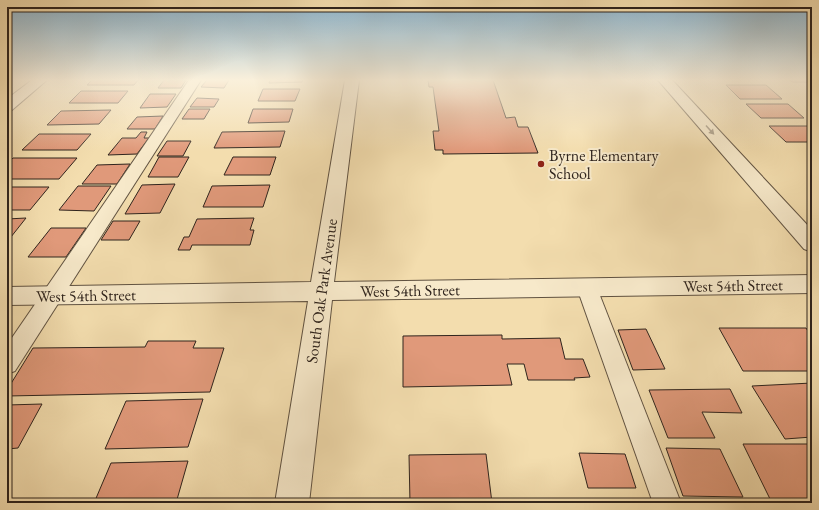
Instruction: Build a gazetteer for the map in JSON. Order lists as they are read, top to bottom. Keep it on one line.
{"streets":{"street":["West 54th Street","South Oak Park Avenue"]},"crossings":[["West 54th Street","South Oak Park Avenue"]],"places":["Byrne Elementary School"]}
